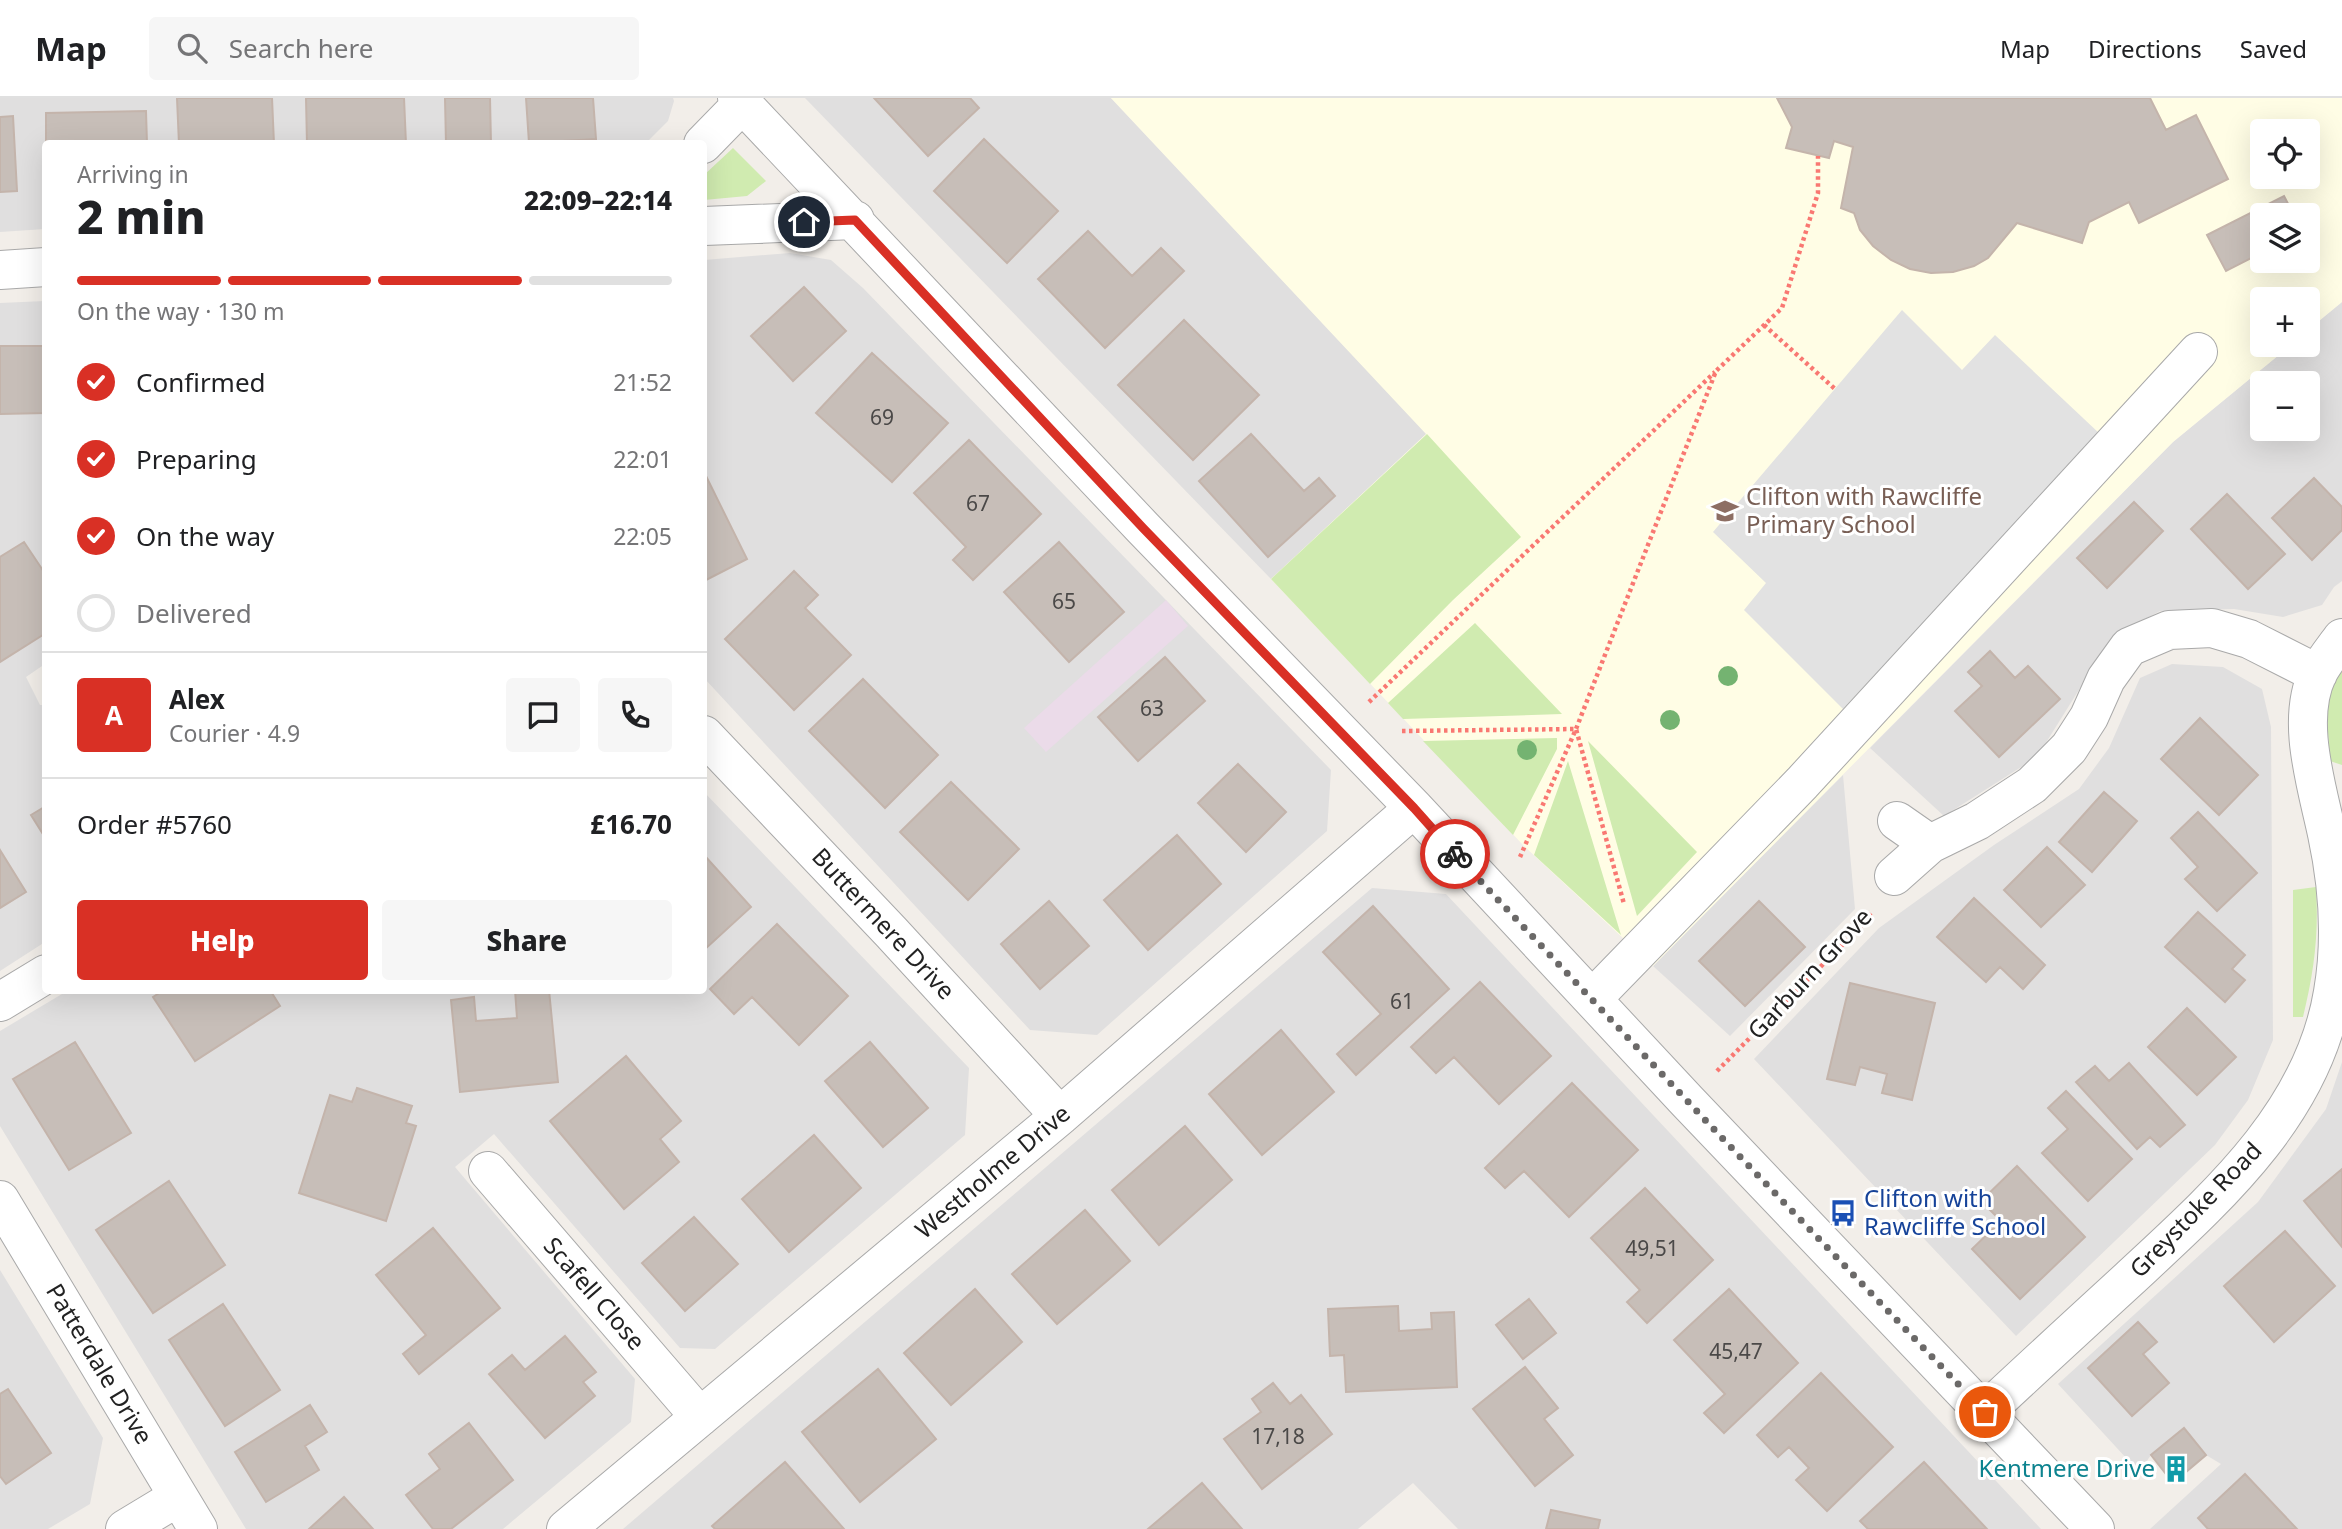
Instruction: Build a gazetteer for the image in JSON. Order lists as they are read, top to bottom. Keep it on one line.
{"streets":{"street":["Buttermere Drive","Westholme Drive","Greystoke Road","Scafell Close","Patterdale Drive"],"path":["Garburn Grove"]},"crossings":[["Buttermere Drive","Westholme Drive"],["Westholme Drive","Scafell Close"]],"places":{"school or university":["Clifton with Rawcliffe Primary School"],"bus stop":["Clifton with Rawcliffe School"],"building":["Kentmere Drive"]},"house_numbers":["69","67","65","63","61","49,51","45,47","17,18"],"page":{"header":"Map","search":"Search here","nav":["Map","Directions","Saved"],"map_buttons":["+","−"],"heading":["2 min","Arriving in","22:09–22:14"],"panel":["Alex","Courier · 4.9","Order #5760","£16.70"],"bar":"On the way · 130 m","list":[["Confirmed","21:52"],["Preparing","22:01"],["On the way","22:05"],"Delivered"],"round":"A","buttons":["Help","Share"]}}
